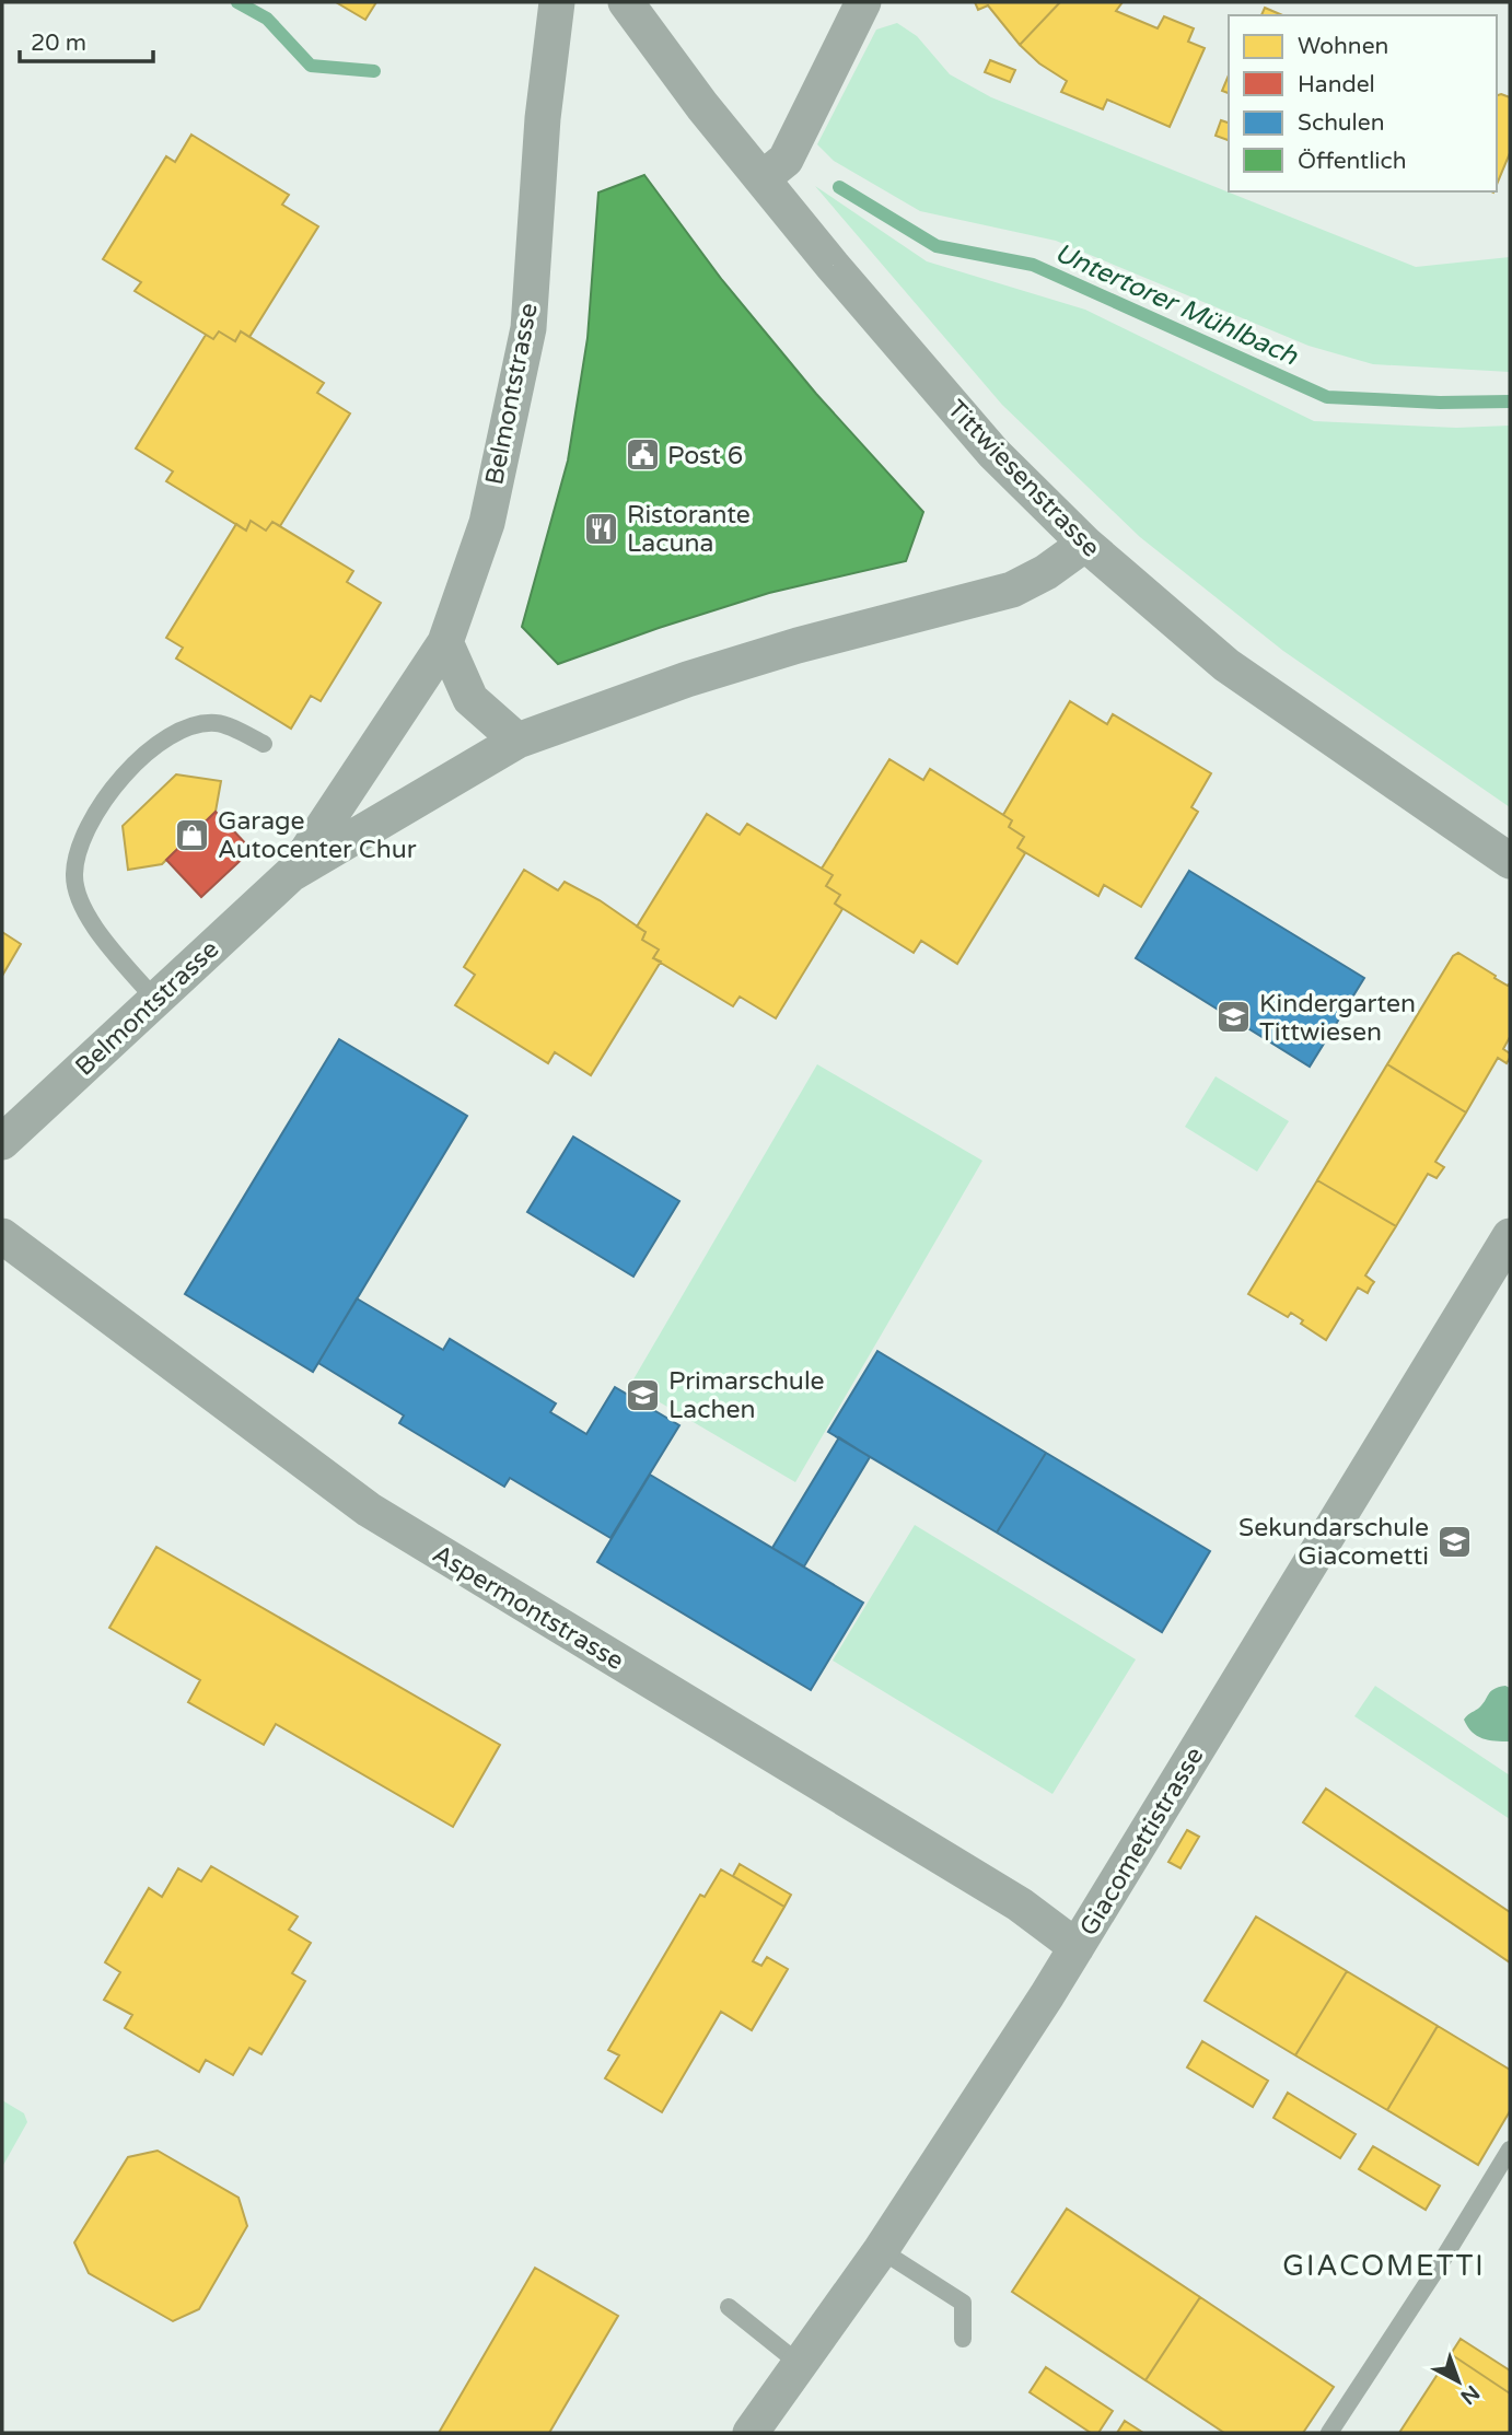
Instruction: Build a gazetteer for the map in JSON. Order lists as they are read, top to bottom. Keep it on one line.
{"streets":{"street":["Belmontstrasse","Tittwiesenstrasse","Aspermontstrasse","Giacomettistrasse"]},"crossings":[["Belmontstrasse","Tittwiesenstrasse"],["Aspermontstrasse","Giacomettistrasse"]],"districts":["GIACOMETTI"],"water":["Untertorer Mühlbach"],"places":{"public building":["Post 6"],"restaurant":["Ristorante Lacuna"],"shop":["Garage Autocenter Chur"],"school or university":["Kindergarten Tittwiesen","Primarschule Lachen","Sekundarschule Giacometti"]},"legend":["Wohnen","Handel","Schulen","Öffentlich"],"scale_bar":"20 m","north":"bottom right"}
